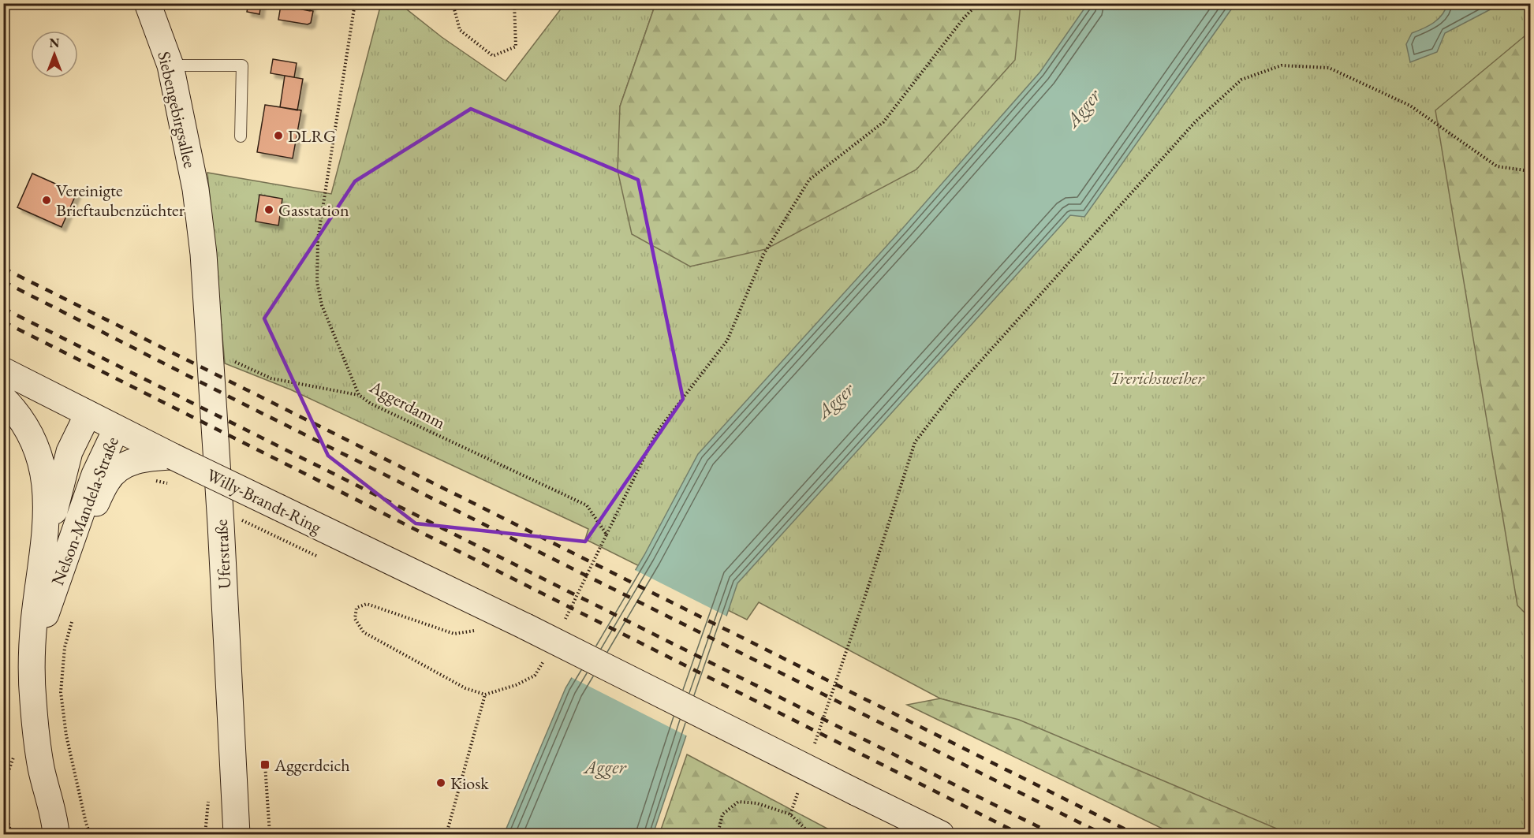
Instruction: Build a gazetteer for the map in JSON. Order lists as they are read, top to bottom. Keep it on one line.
{"streets":{"street":["Siebengebirgsallee","Willy-Brandt-Ring","Nelson-Mandela-Straße","Uferstraße"],"path":["Aggerdamm"]},"crossings":[["Siebengebirgsallee","Uferstraße"],["Willy-Brandt-Ring","Nelson-Mandela-Straße"]],"water":["Agger"],"parks":["Trerichsweiher"],"places":{"other":["DLRG","Vereinigte Brieftaubenzüchter","Gasstation","Kiosk"],"transit":["Aggerdeich"]},"north":"top"}
